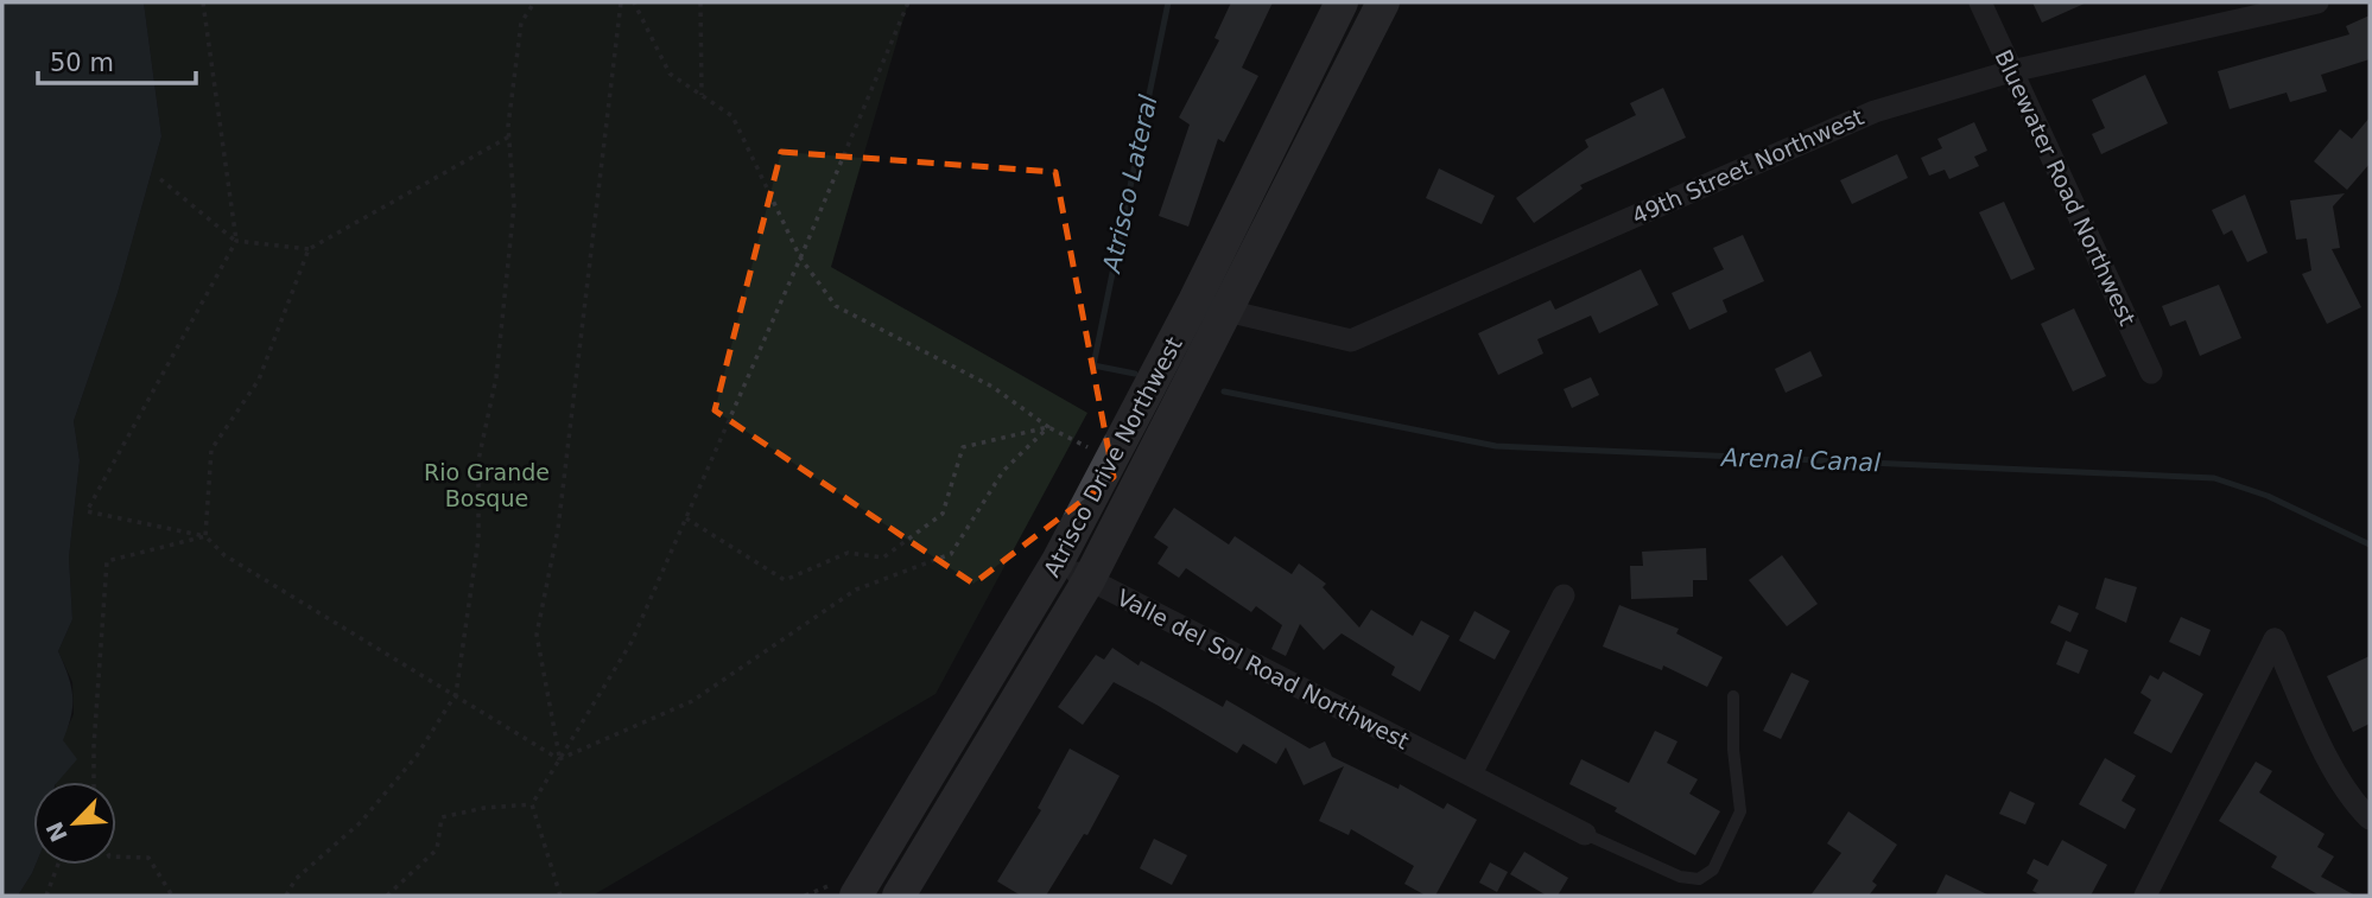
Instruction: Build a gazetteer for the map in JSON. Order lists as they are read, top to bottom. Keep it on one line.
{"streets":{"main road":["Atrisco Drive Northwest"],"street":["49th Street Northwest","Bluewater Road Northwest","Valle del Sol Road Northwest"]},"crossings":[["49th Street Northwest","Bluewater Road Northwest"],["49th Street Northwest","Atrisco Drive Northwest"],["Atrisco Drive Northwest","Valle del Sol Road Northwest"]],"water":["Atrisco Lateral","Arenal Canal"],"parks":["Rio Grande Bosque"],"scale_bar":"50 m","north":"bottom left"}
